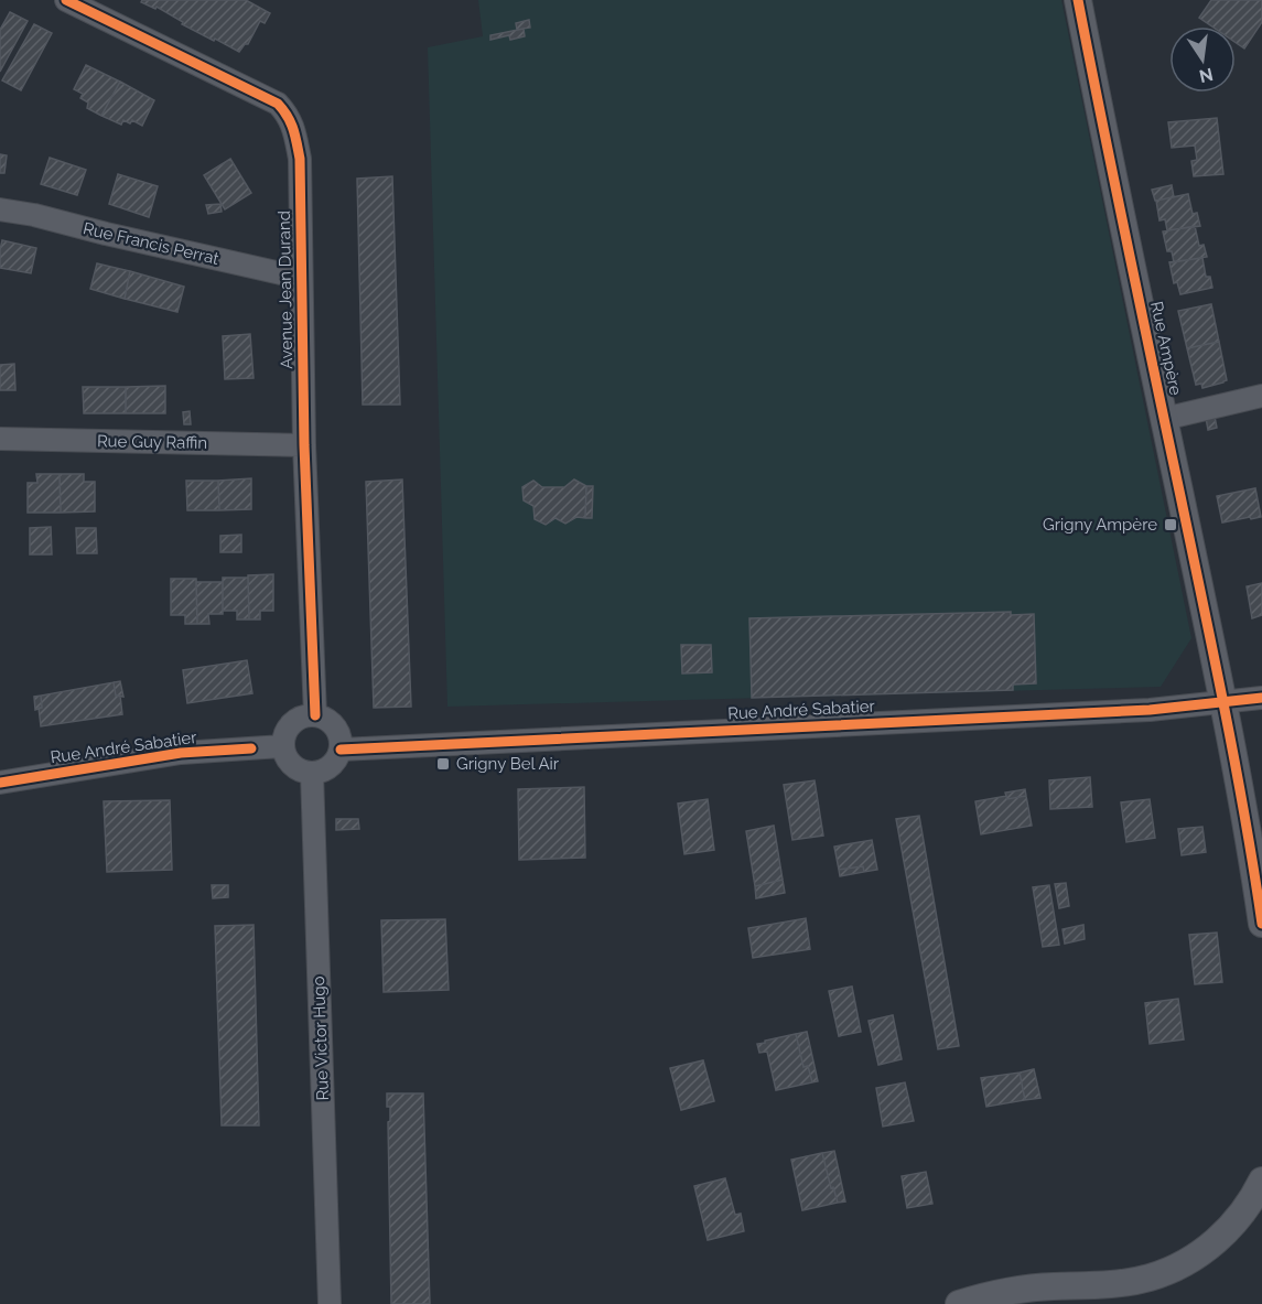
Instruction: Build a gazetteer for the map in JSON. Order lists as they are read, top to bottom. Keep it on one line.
{"streets":{"street":["Rue Francis Perrat","Avenue Jean Durand","Rue Ampère","Rue Guy Raffin","Rue André Sabatier","Rue Victor Hugo"]},"crossings":[["Rue Francis Perrat","Avenue Jean Durand"],["Avenue Jean Durand","Rue Guy Raffin"],["Avenue Jean Durand","Rue André Sabatier"],["Avenue Jean Durand","Rue Victor Hugo"],["Rue Ampère","Rue André Sabatier"],["Rue André Sabatier","Rue Victor Hugo"]],"places":{"transit":["Grigny Ampère","Grigny Bel Air"]},"north":"bottom"}
